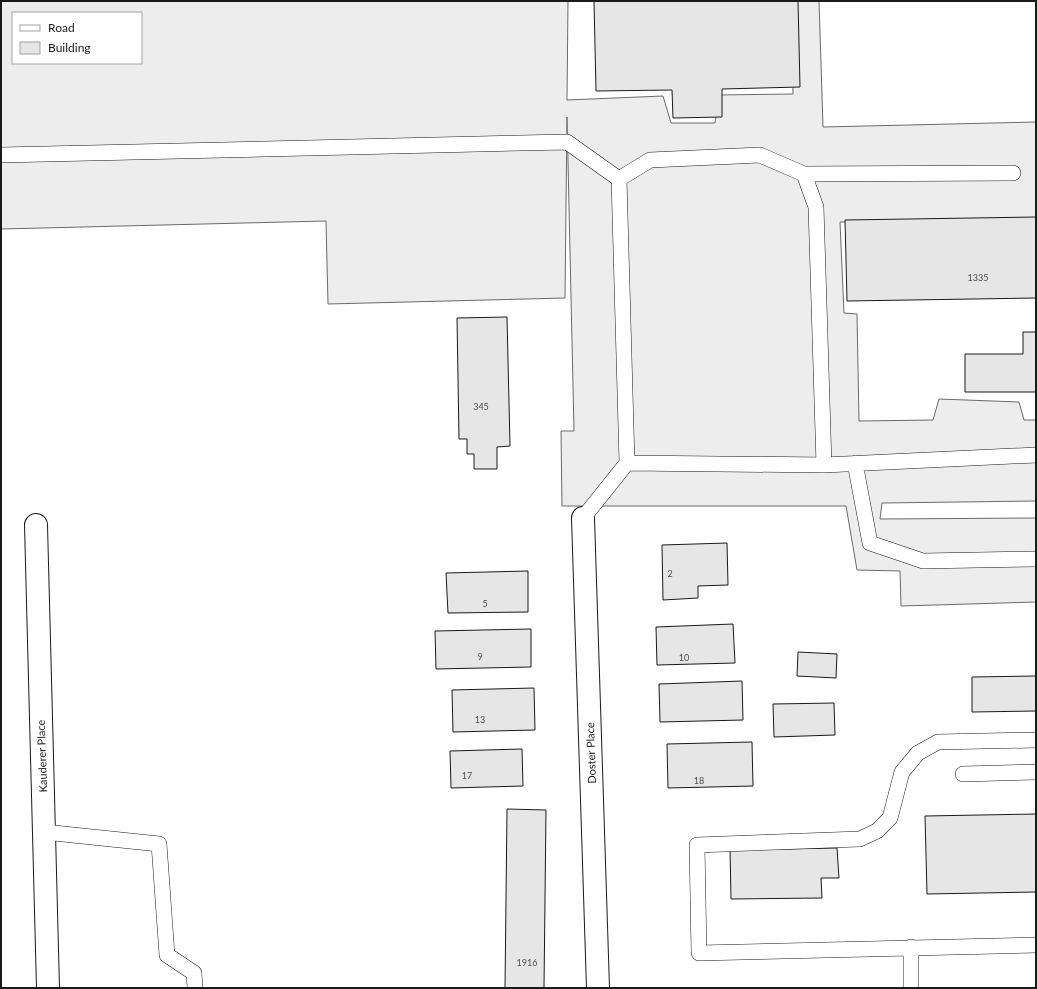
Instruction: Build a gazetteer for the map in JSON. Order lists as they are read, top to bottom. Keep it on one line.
{"streets":{"street":["Doster Place","Kauderer Place"]},"house_numbers":["1335","345","2","5","9","10","13","17","18","1916"],"legend":["Road","Building"]}
